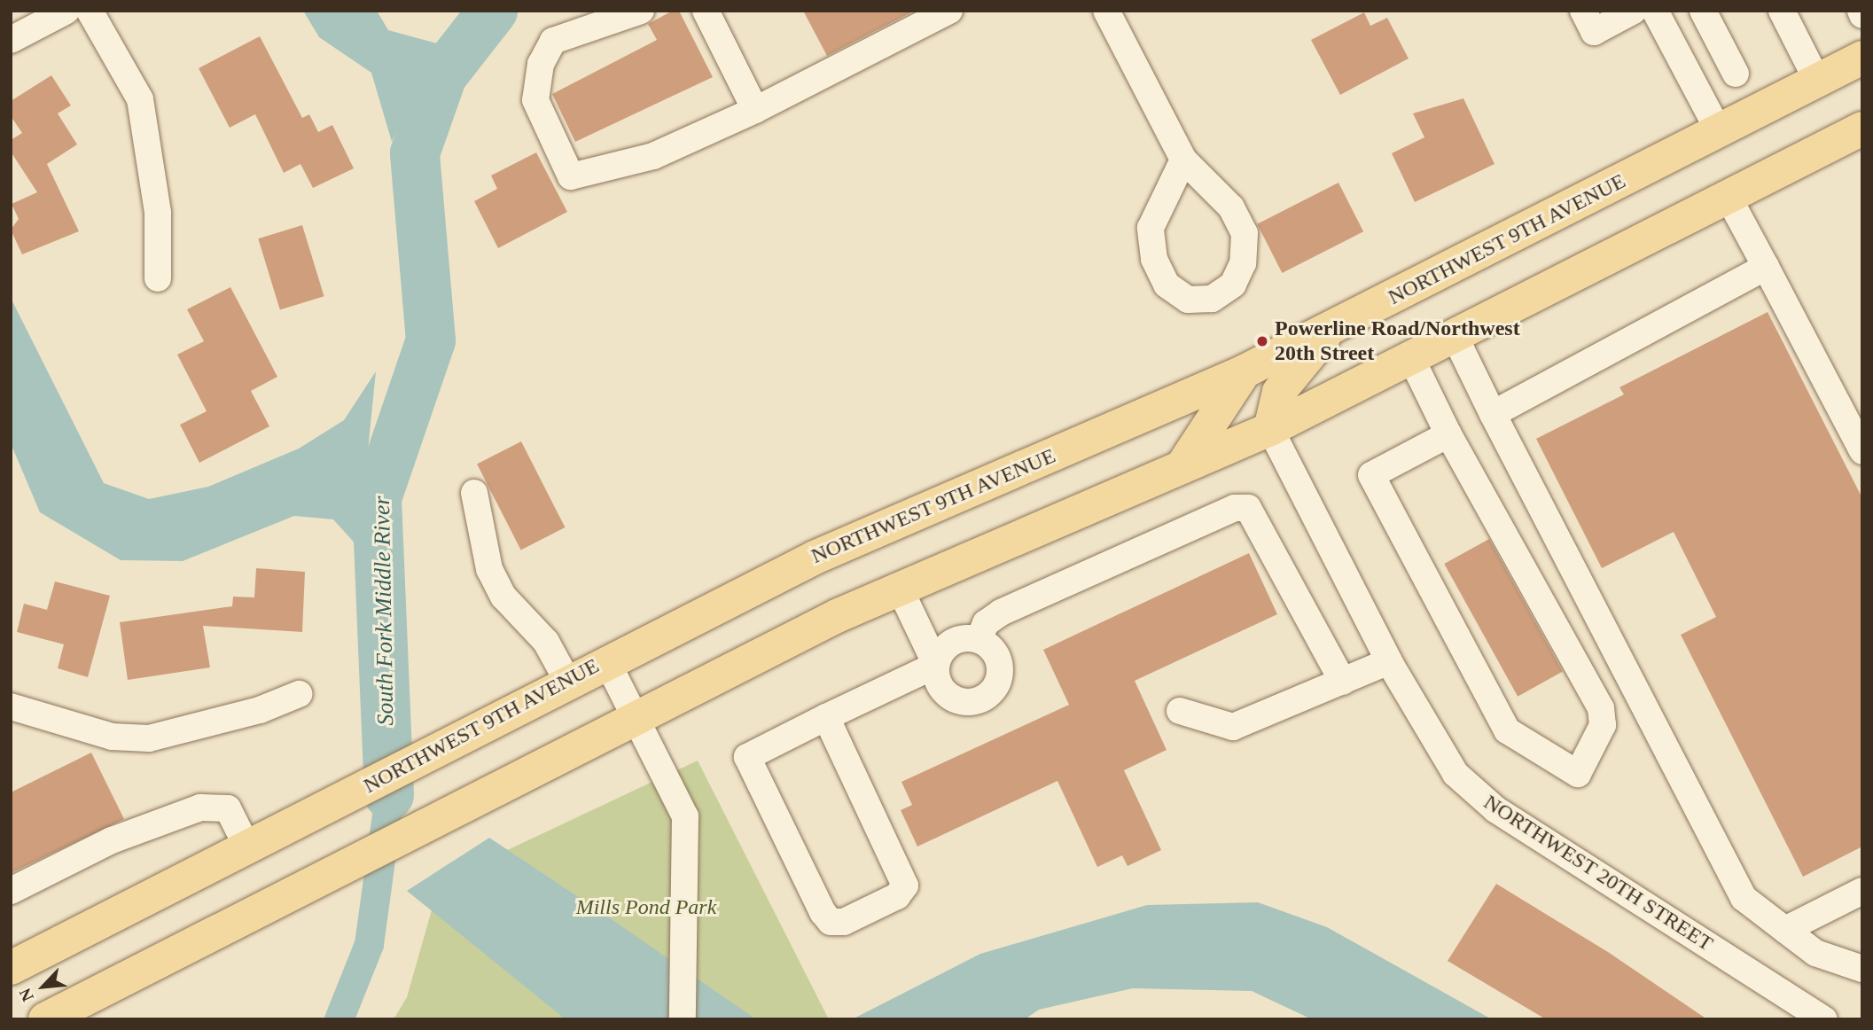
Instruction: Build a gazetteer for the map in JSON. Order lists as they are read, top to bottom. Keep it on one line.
{"streets":{"main road":["NORTHWEST 9TH AVENUE"],"street":["NORTHWEST 20TH STREET"]},"water":["South Fork Middle River"],"parks":["Mills Pond Park"],"places":["Powerline Road/Northwest 20th Street"],"north":"bottom left"}
